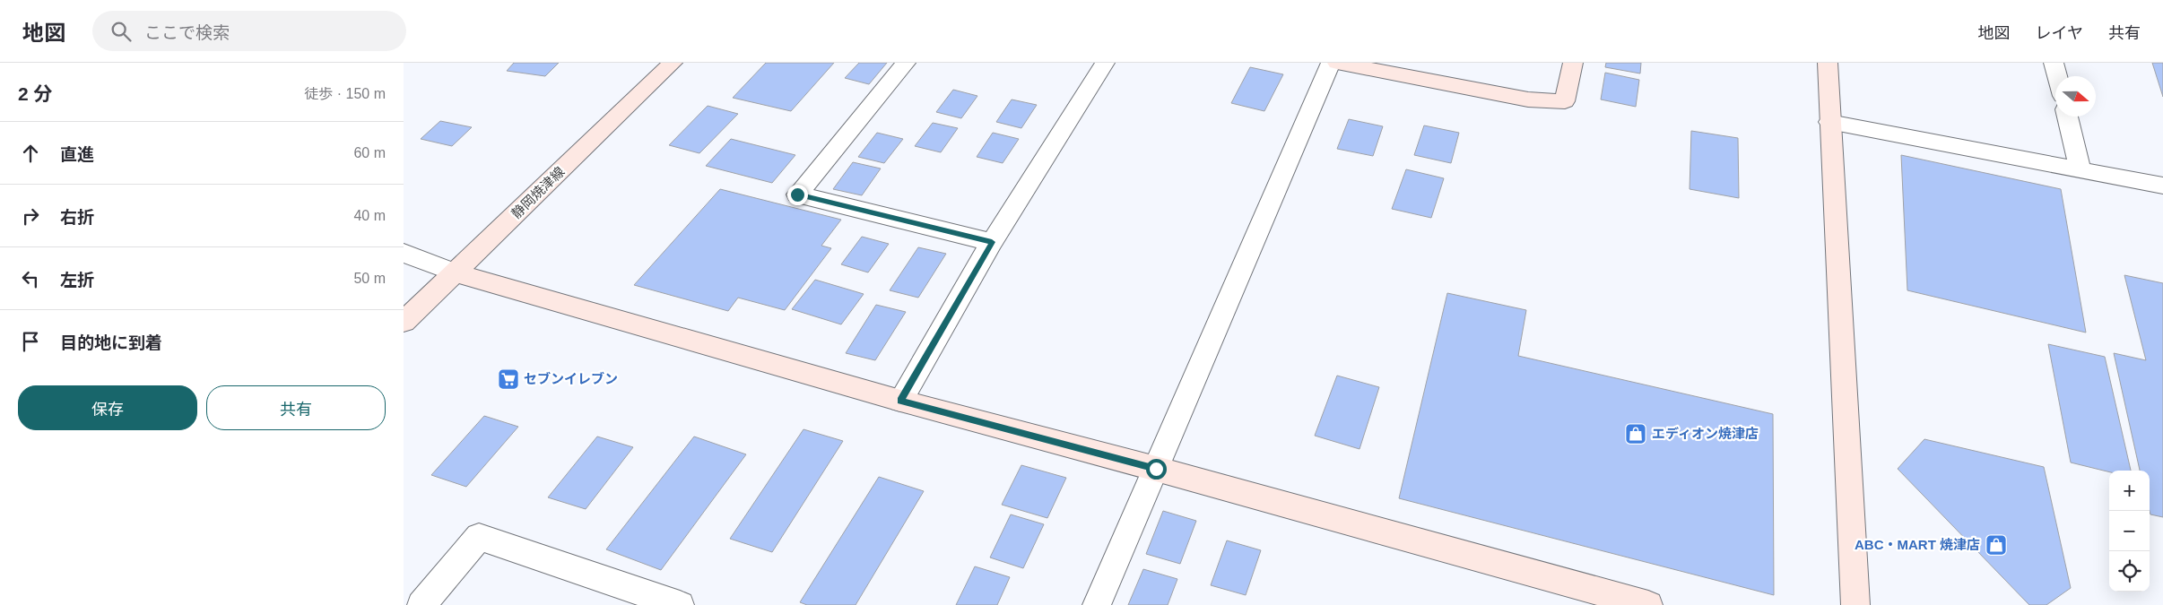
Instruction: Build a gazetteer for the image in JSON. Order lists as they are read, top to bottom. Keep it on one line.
{"streets":{"street":["静岡焼津線"]},"places":{"supermarket":["セブンイレブン"],"shop":["エディオン焼津店","ABC・MART 焼津店"]},"north":"right","page":{"header":"地図","search":"ここで検索","nav":["地図","レイヤ","共有"],"heading":["2 分","徒歩 · 150 m"],"list":[["直進","60 m"],["右折","40 m"],["左折","50 m"],"目的地に到着"],"buttons":["保存","共有"],"map_buttons":["+","−"]}}
